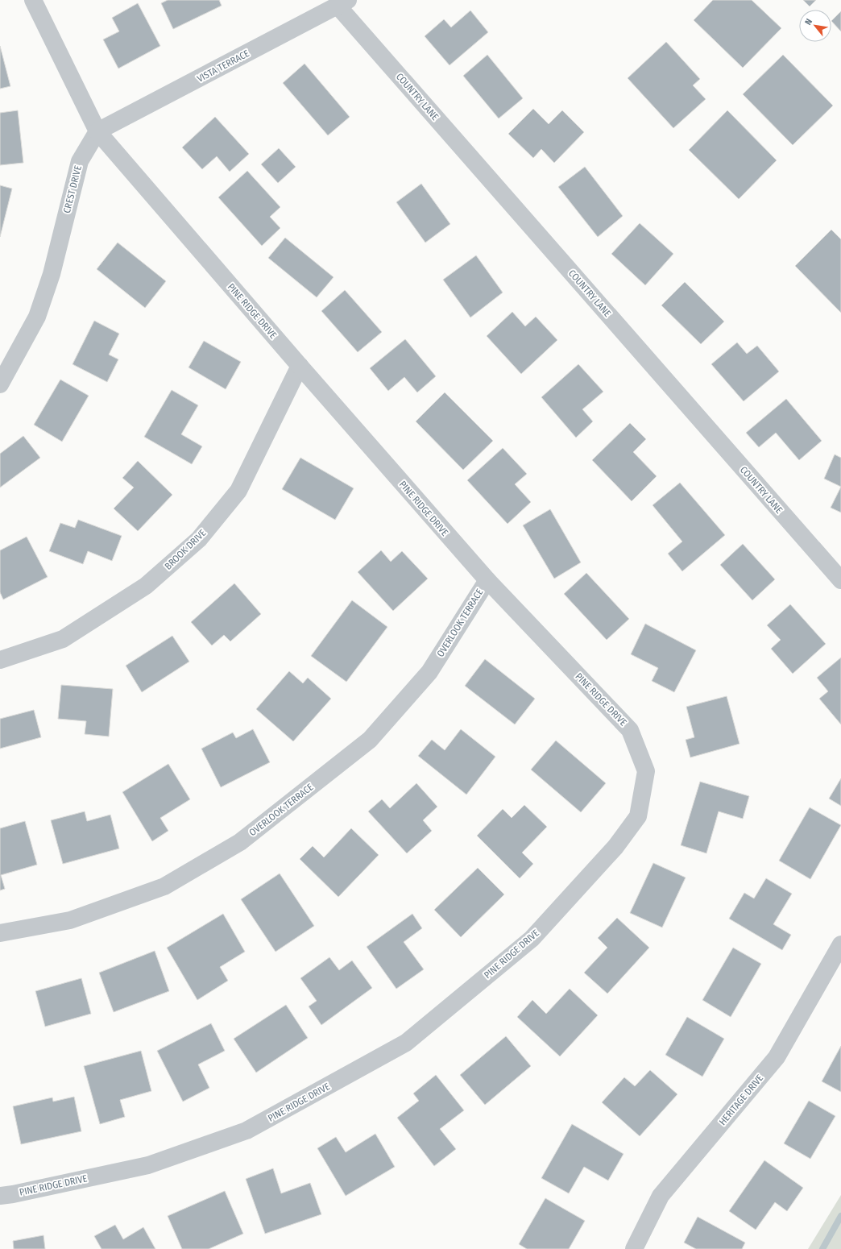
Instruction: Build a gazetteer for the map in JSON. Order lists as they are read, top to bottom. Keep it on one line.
{"streets":{"street":["VISTA TERRACE","COUNTRY LANE","CREST DRIVE","PINE RIDGE DRIVE","BROOK DRIVE","OVERLOOK TERRACE","HERITAGE DRIVE"]},"crossings":[["VISTA TERRACE","COUNTRY LANE"],["VISTA TERRACE","CREST DRIVE"],["VISTA TERRACE","PINE RIDGE DRIVE"],["CREST DRIVE","PINE RIDGE DRIVE"],["PINE RIDGE DRIVE","BROOK DRIVE"],["PINE RIDGE DRIVE","OVERLOOK TERRACE"]],"north":"top left"}
